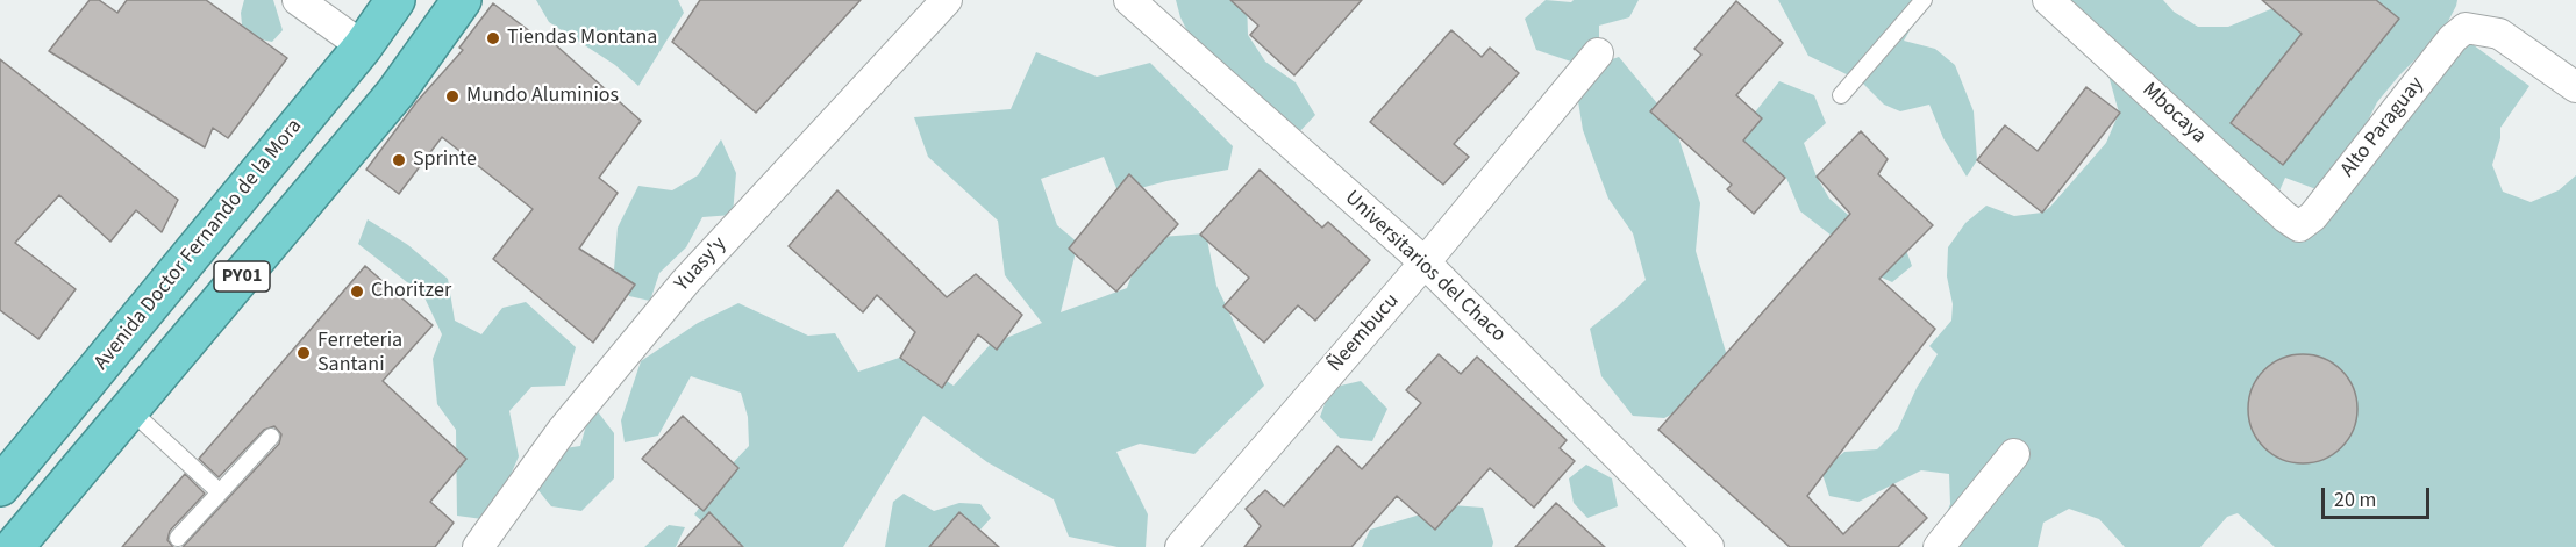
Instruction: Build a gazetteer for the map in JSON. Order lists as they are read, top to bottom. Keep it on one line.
{"streets":{"highway":["Avenida Doctor Fernando de la Mora","PY01"],"street":["Mbocaya","Alto Paraguay","Yuasy'y","Universitarios del Chaco","Ñeembucu"]},"crossings":[["Mbocaya","Alto Paraguay"],["Universitarios del Chaco","Ñeembucu"]],"places":["Tiendas Montana","Mundo Aluminios","Sprinte","Choritzer","Ferreteria Santani"],"scale_bar":"20 m"}
